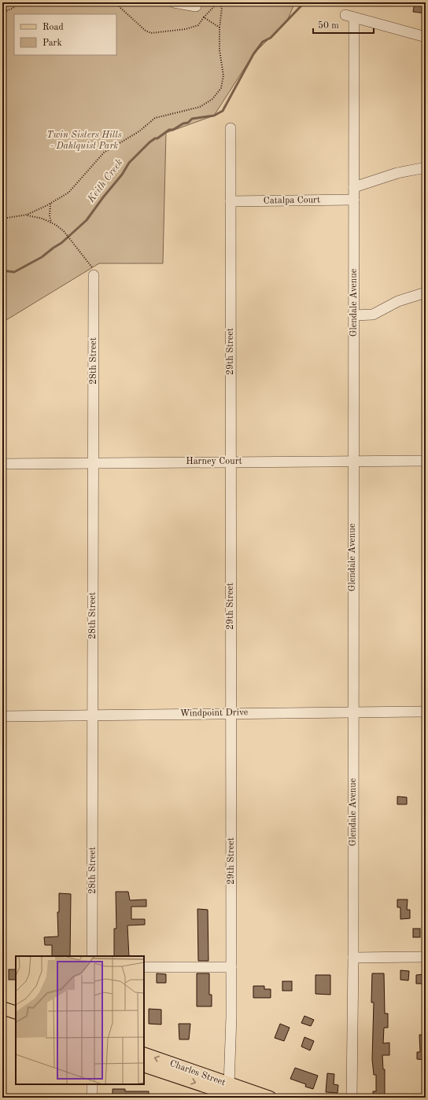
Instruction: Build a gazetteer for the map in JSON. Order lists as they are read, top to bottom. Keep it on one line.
{"streets":{"main road":["Charles Street"],"street":["Catalpa Court","Glendale Avenue","29th Street","28th Street","Harney Court","Windpoint Drive"]},"crossings":[["Catalpa Court","Glendale Avenue"],["Catalpa Court","29th Street"],["Glendale Avenue","Harney Court"],["Glendale Avenue","Windpoint Drive"],["29th Street","Harney Court"],["29th Street","Windpoint Drive"],["29th Street","Charles Street"],["28th Street","Harney Court"],["28th Street","Windpoint Drive"]],"water":["Keith Creek"],"parks":["Twin Sisters Hills - Dahlquist Park"],"legend":["Road","Park"],"scale_bar":"50 m"}
